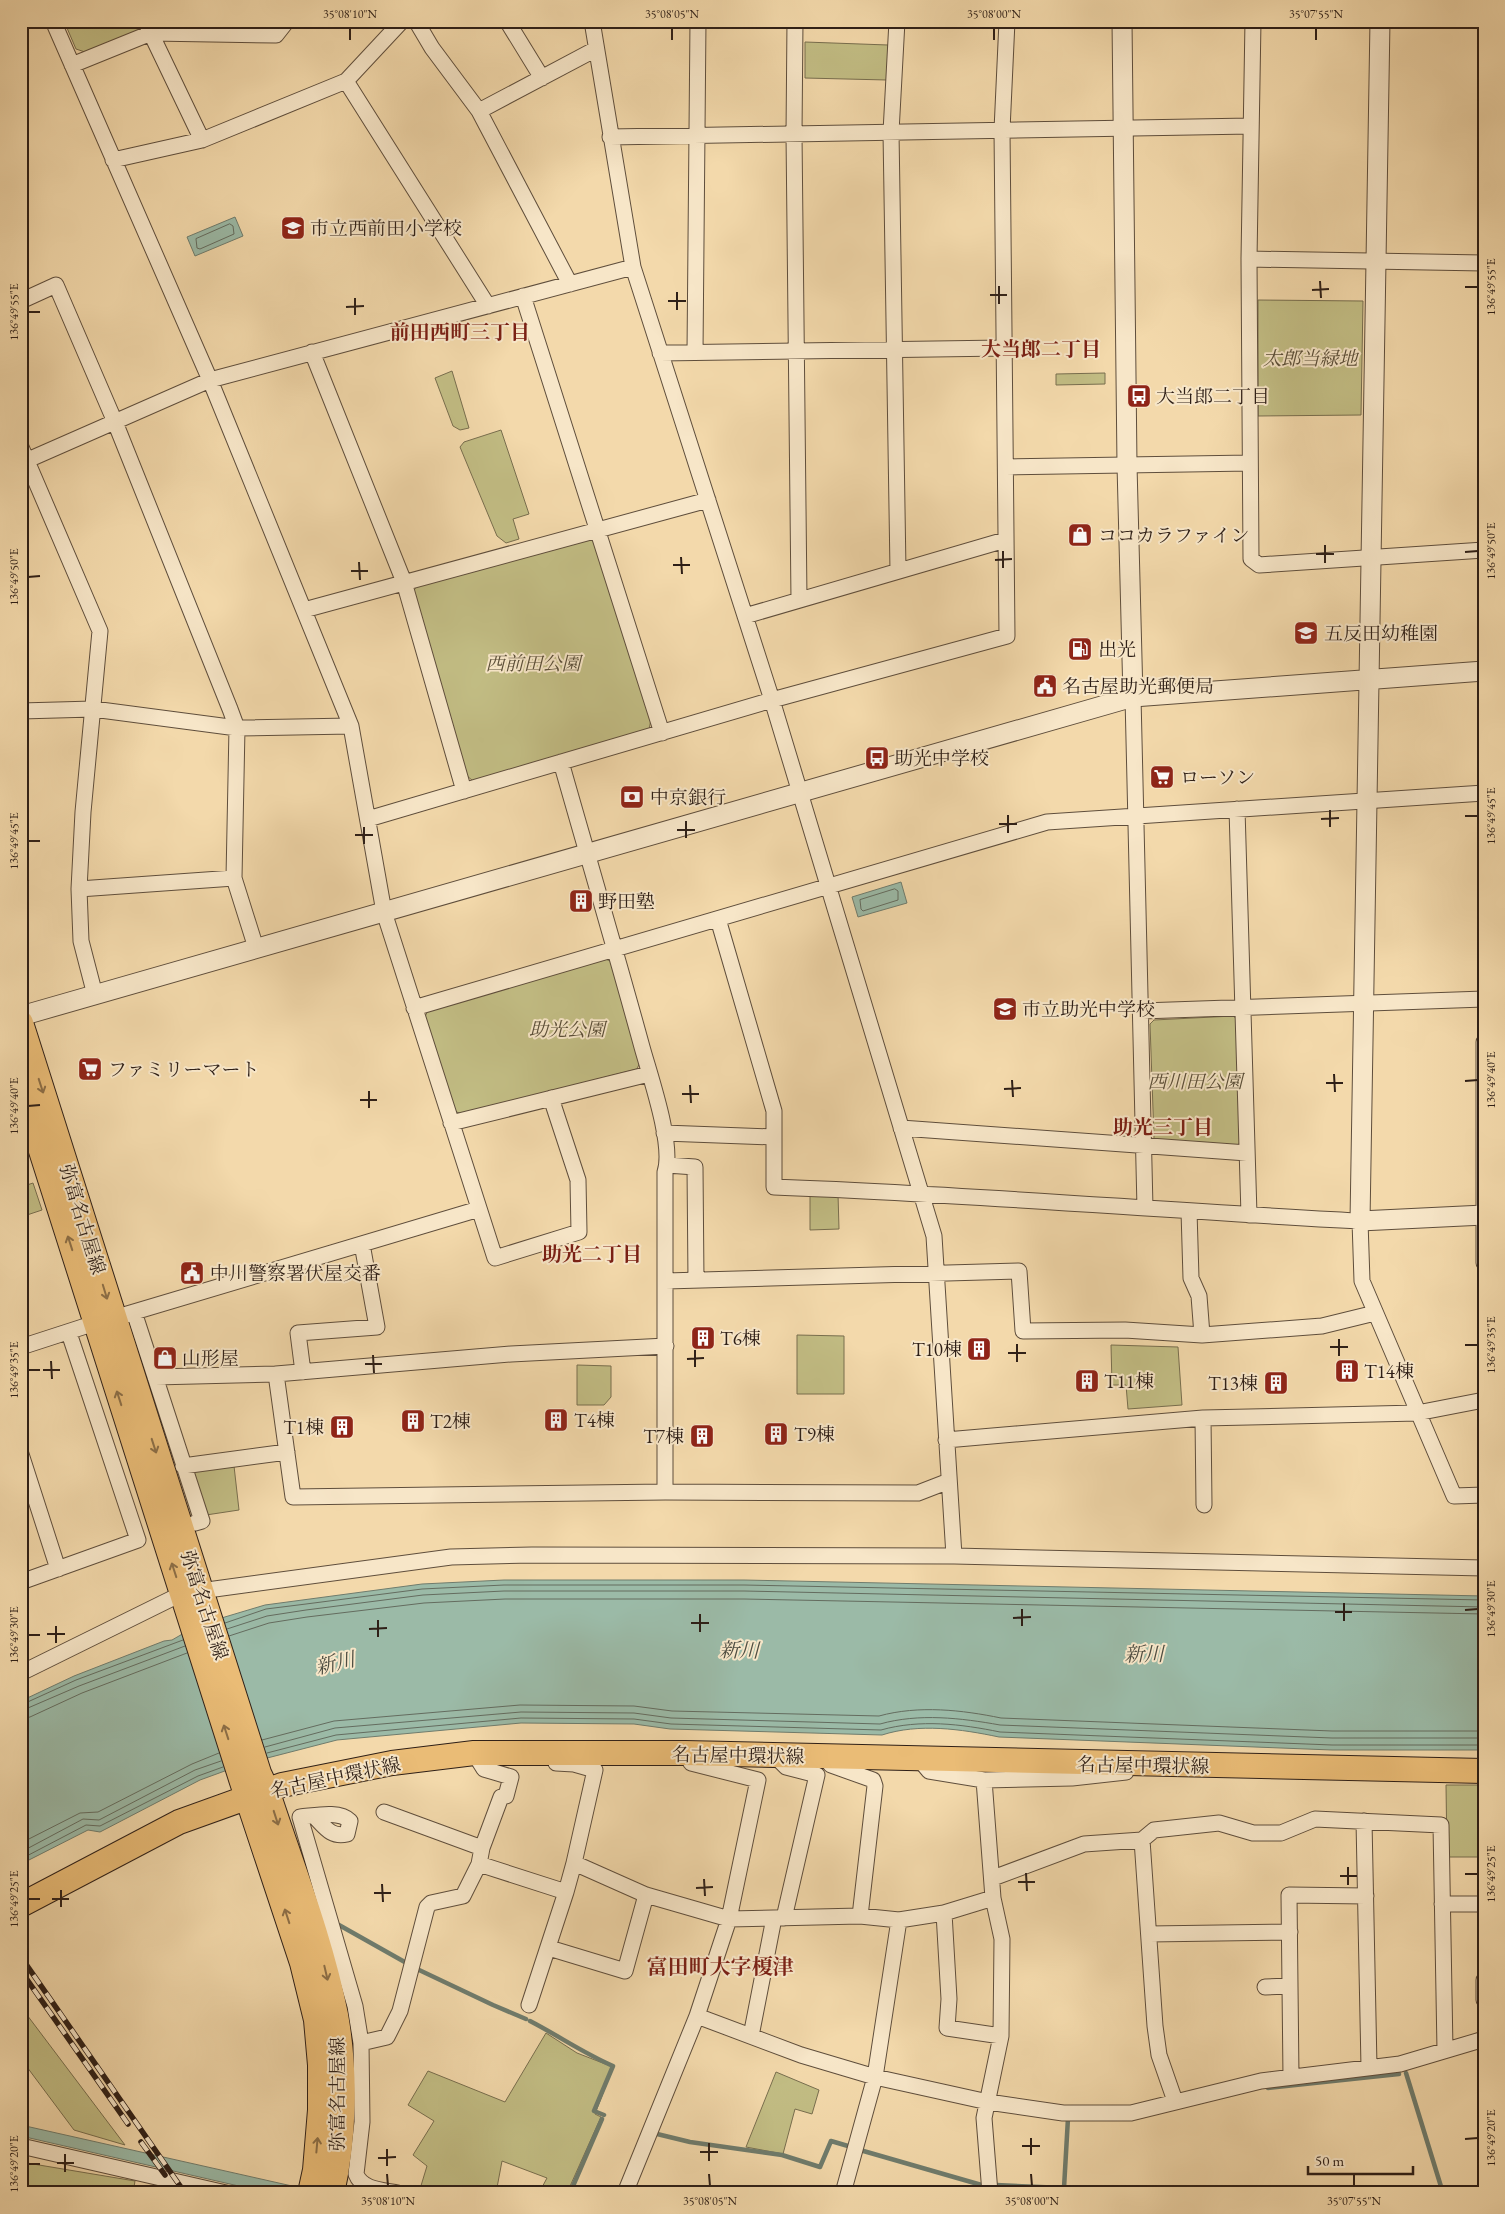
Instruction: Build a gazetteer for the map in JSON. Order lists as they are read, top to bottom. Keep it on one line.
{"streets":{"main road":["弥富名古屋線","名古屋中環状線"]},"crossings":[["弥富名古屋線","名古屋中環状線"]],"districts":["前田西町三丁目","大当郎二丁目","助光三丁目","助光二丁目","富田町大字榎津"],"water":["新川"],"parks":["太郎当緑地","西前田公園","助光公園","西川田公園"],"places":{"school or university":["市立西前田小学校","五反田幼稚園","市立助光中学校"],"bus stop":["大当郎二丁目","助光中学校"],"shop":["ココカラファイン","山形屋"],"fuel station":["出光"],"public building":["名古屋助光郵便局","中川警察署伏屋交番"],"supermarket":["ローソン","ファミリーマート"],"bank":["中京銀行"],"building":["野田塾","T6棟","T10棟","T14棟","T11棟","T13棟","T4棟","T2棟","T1棟","T9棟","T7棟"]},"scale_bar":"50 m","coordinates":["35°08'10\"N","35°08'05\"N","35°08'00\"N","35°07'55\"N","136°49'55\"E","136°49'50\"E","136°49'45\"E","136°49'40\"E","136°49'35\"E","136°49'30\"E","136°49'25\"E","136°49'20\"E"]}
